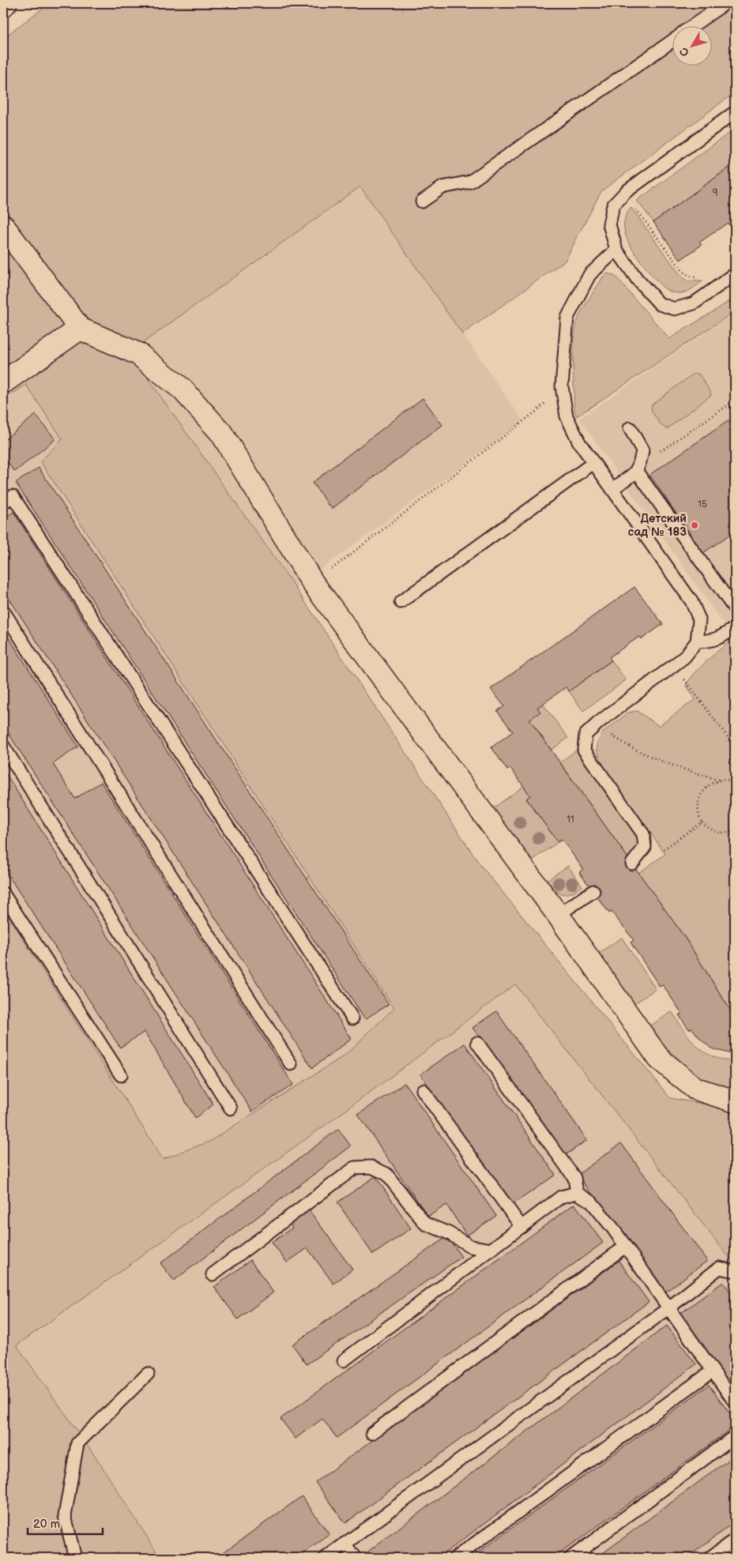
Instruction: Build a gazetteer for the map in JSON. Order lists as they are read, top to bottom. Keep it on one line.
{"places":["Детский сад № 183"],"house_numbers":["9","15","11"],"scale_bar":"20 m","north":"bottom left"}
